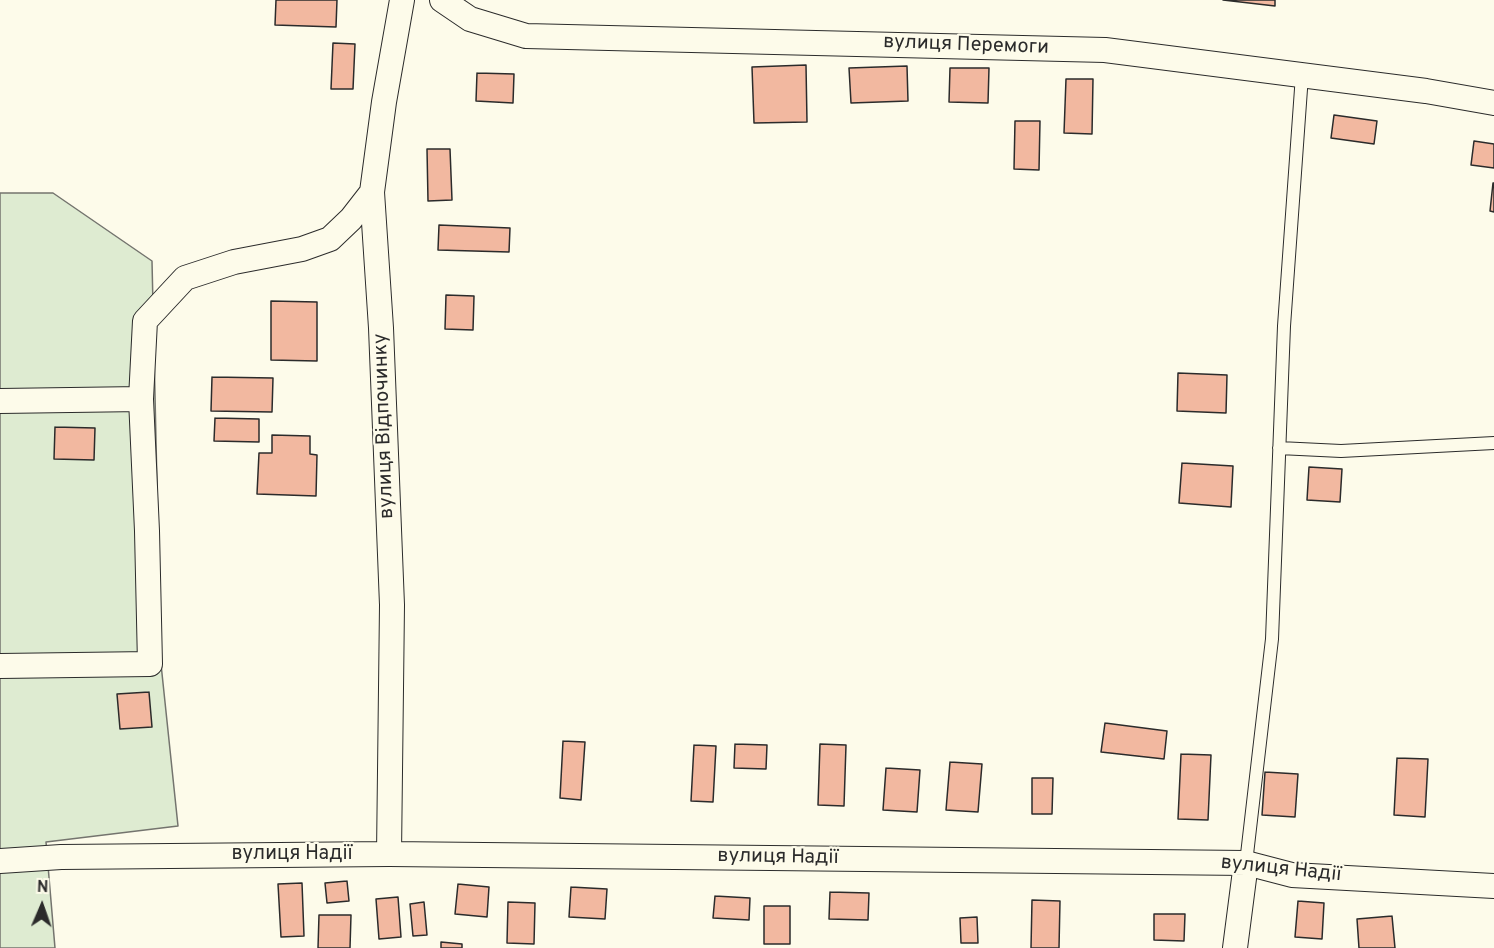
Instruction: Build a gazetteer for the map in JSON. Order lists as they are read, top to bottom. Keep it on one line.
{"streets":{"street":["вулиця Перемоги","вулиця Відпочинку","вулиця Надії"]},"crossings":[["вулиця Відпочинку","вулиця Надії"]],"north":"top"}
